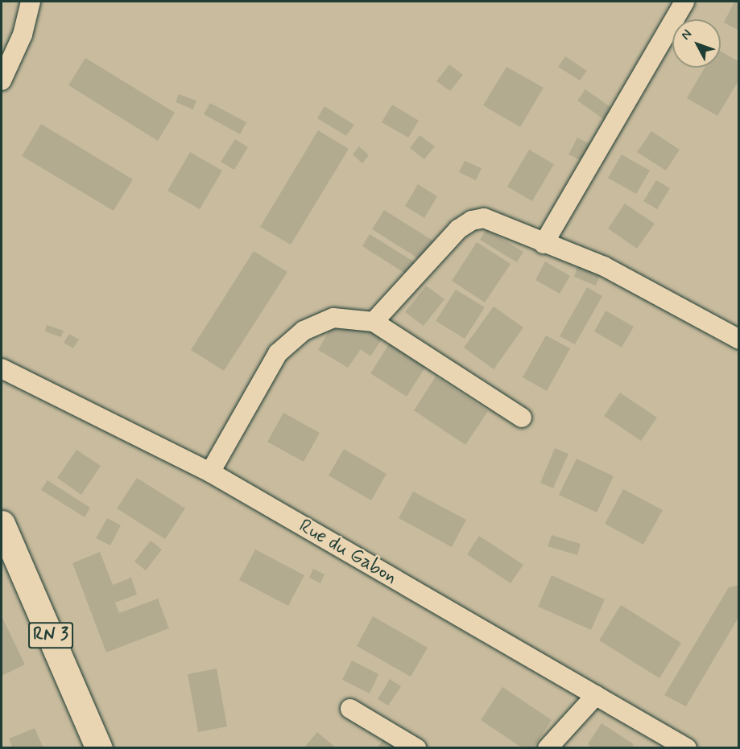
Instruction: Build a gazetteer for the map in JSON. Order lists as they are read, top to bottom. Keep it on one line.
{"streets":{"highway":["RN 3"],"street":["Rue du Gabon"]},"north":"top left"}
